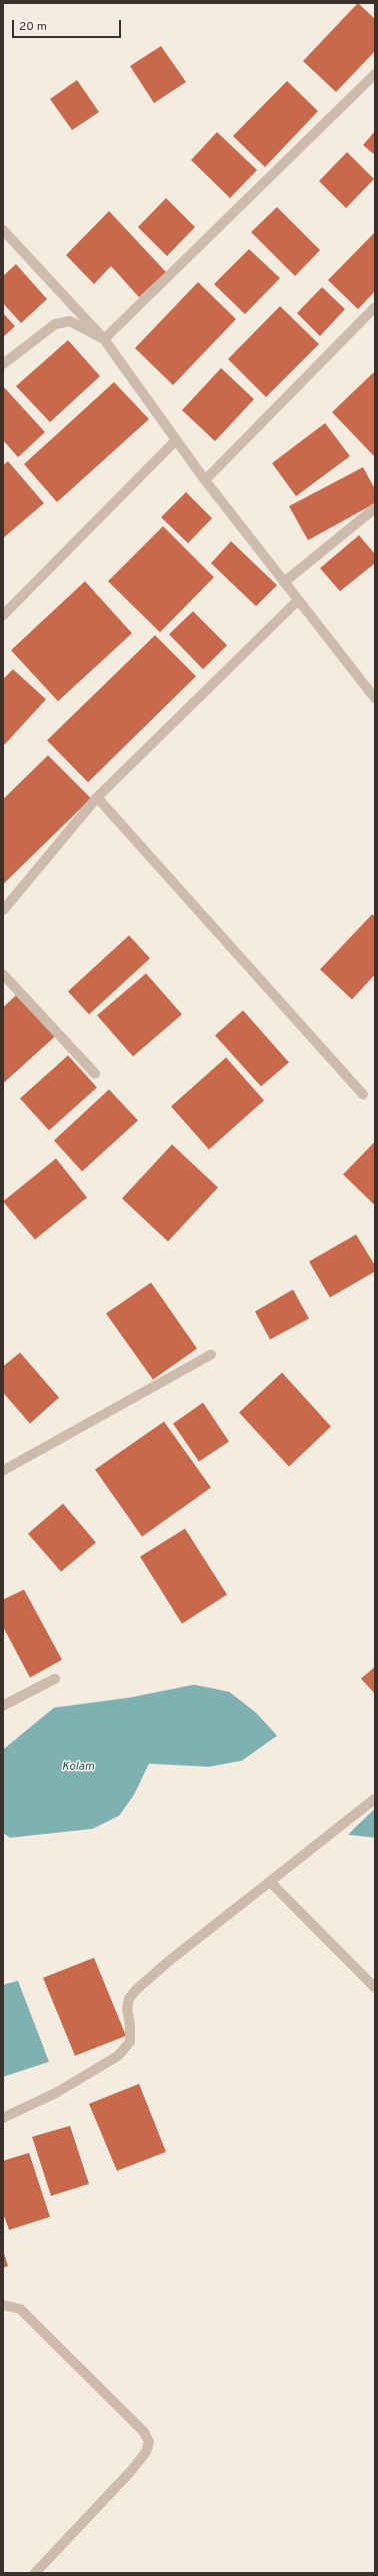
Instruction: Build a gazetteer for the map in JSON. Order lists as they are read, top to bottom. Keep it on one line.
{"water":["Kolam"],"scale_bar":"20 m"}
